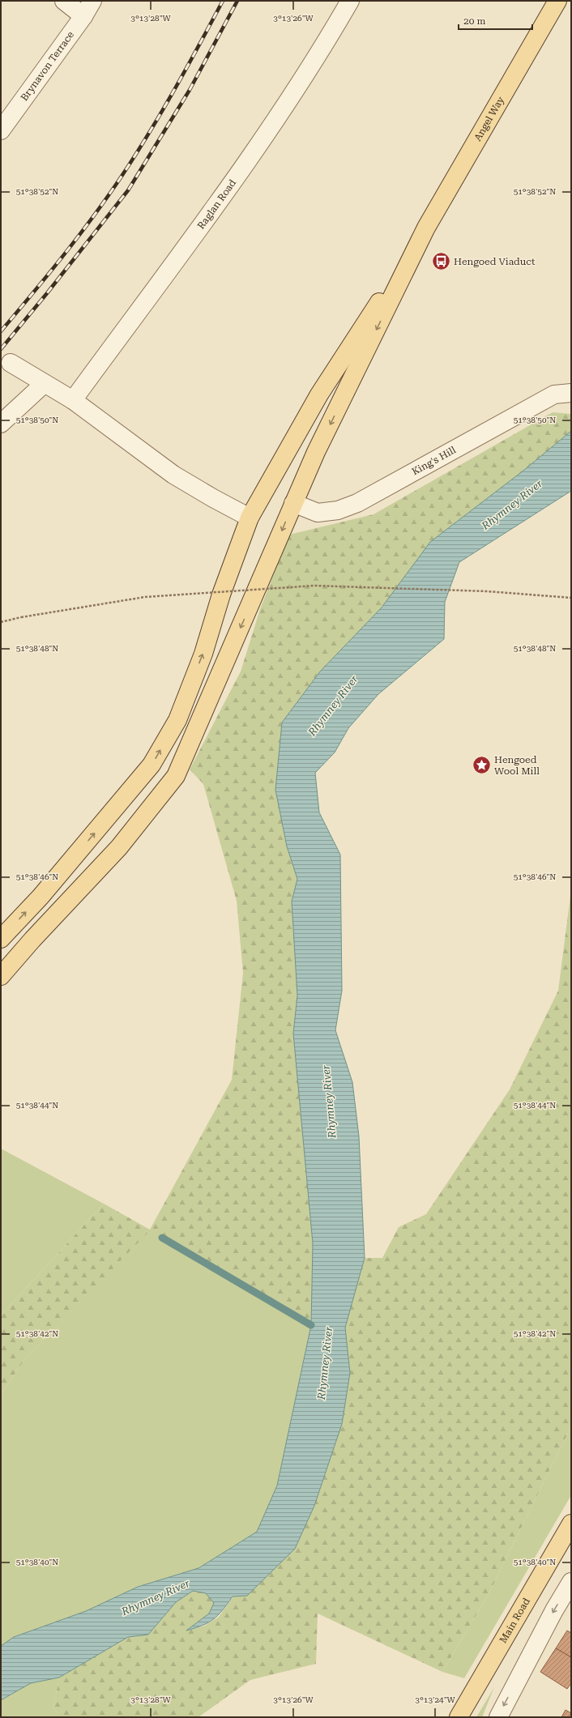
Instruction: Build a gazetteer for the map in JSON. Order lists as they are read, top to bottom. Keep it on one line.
{"streets":{"main road":["Angel Way","Main Road"],"street":["Brynavon Terrace","Raglan Road","King's Hill"]},"water":["Rhymney River"],"places":{"bus stop":["Hengoed Viaduct"],"place":["Hengoed Wool Mill"]},"scale_bar":"20 m","coordinates":["3°13'28\"W","3°13'26\"W","51°38'52\"N","51°38'50\"N","51°38'48\"N","51°38'46\"N","51°38'44\"N","51°38'42\"N","51°38'40\"N","3°13'24\"W"]}
